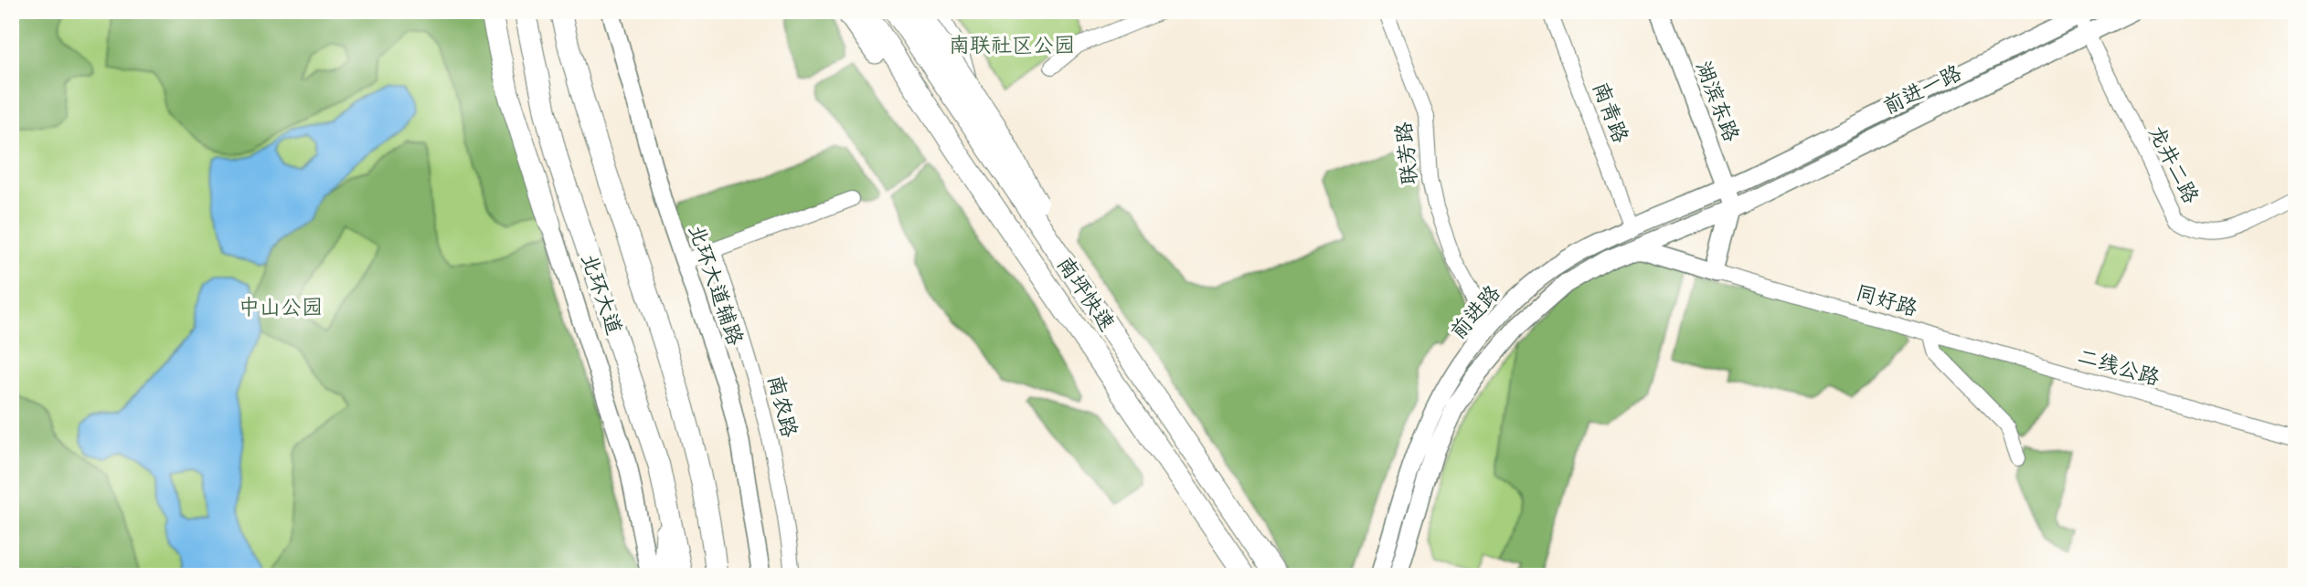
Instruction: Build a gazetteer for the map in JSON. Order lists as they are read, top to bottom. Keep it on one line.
{"streets":{"highway":["北环大道","南坪快速"],"main road":["前进一路","湖滨东路","北环大道辅路","前进路"],"street":["南青路","联芳路","龙井二路","同好路","二线公路","南农路"]},"crossings":[["前进一路","湖滨东路"],["前进一路","龙井二路"],["前进一路","前进路"],["湖滨东路","前进路"],["南青路","前进路"],["同好路","二线公路"]],"parks":["南联社区公园","中山公园"]}
